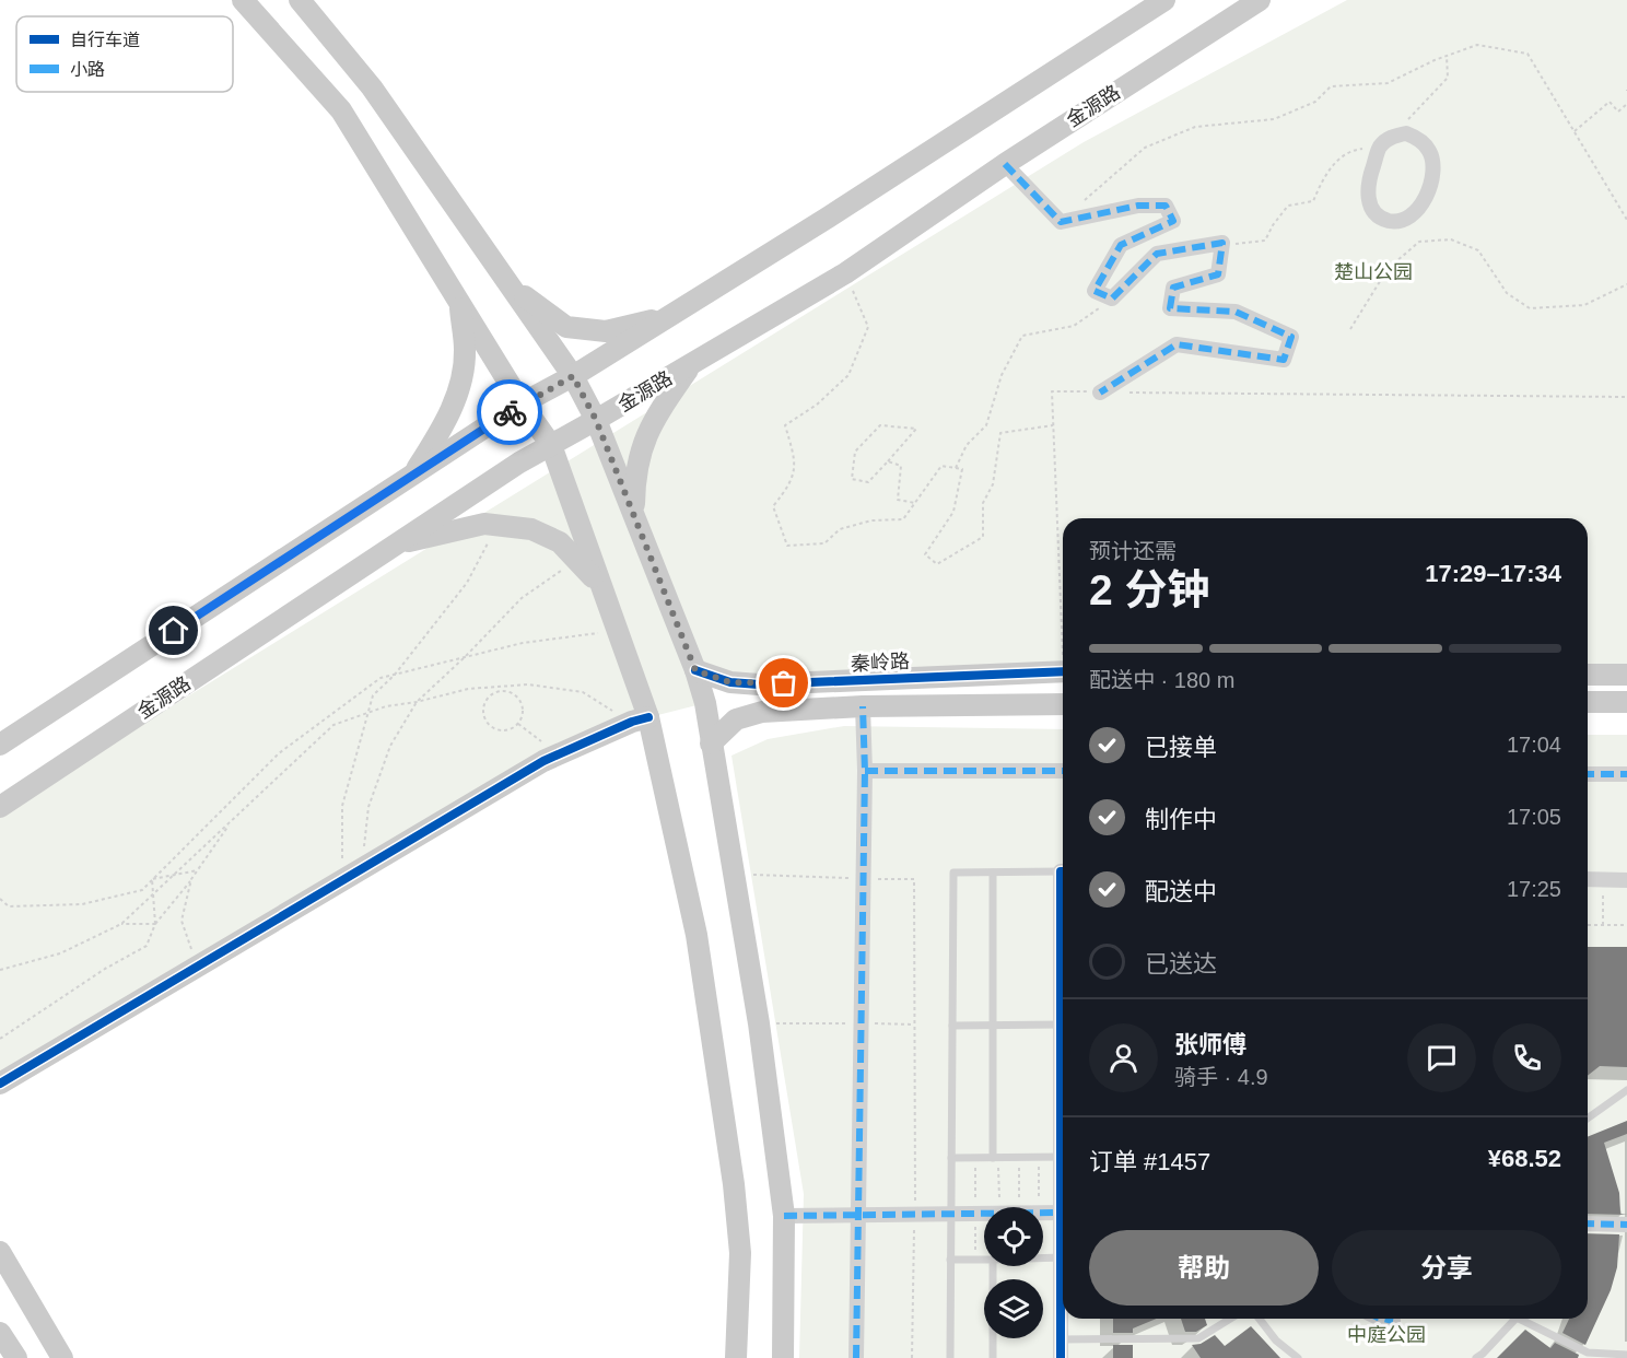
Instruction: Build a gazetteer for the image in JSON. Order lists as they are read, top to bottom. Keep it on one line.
{"streets":{"main road":["金源路","秦岭路"]},"parks":["楚山公园","中庭公园"],"legend":["自行车道","小路"],"page":{"heading":["2 分钟","预计还需","17:29–17:34"],"panel":["张师傅","骑手 · 4.9","订单 #1457","¥68.52"],"bar":"配送中 · 180 m","list":[["已接单","17:04"],["制作中","17:05"],["配送中","17:25"],"已送达"],"buttons":["帮助","分享"]}}
